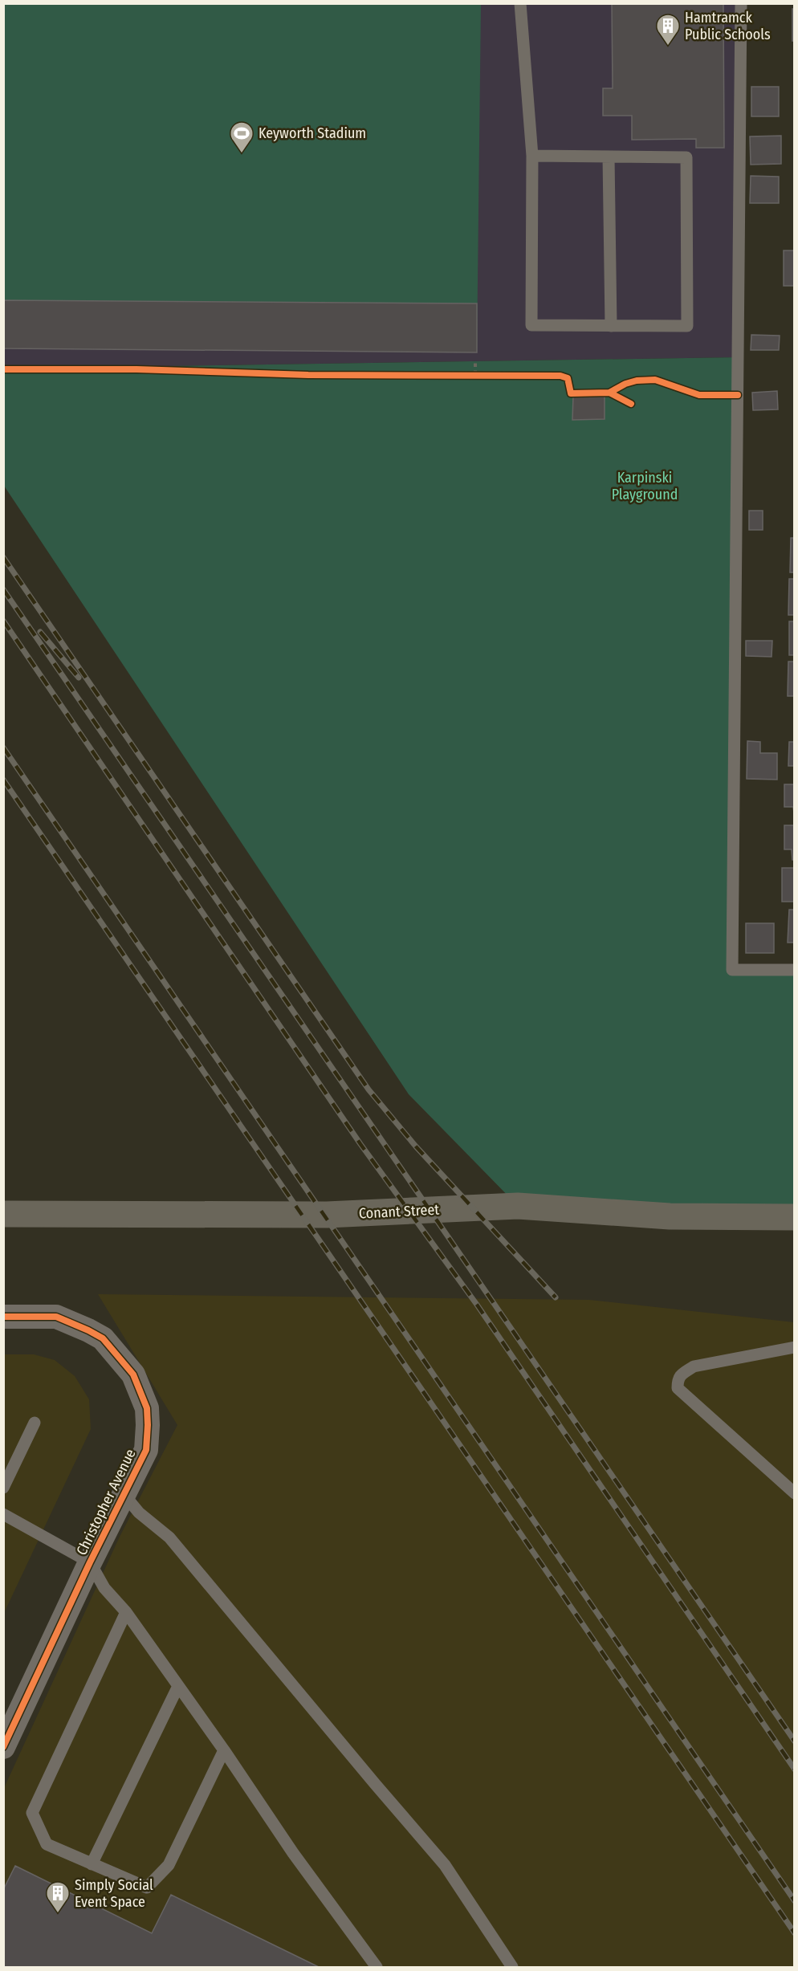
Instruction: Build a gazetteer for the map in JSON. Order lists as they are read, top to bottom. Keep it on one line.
{"streets":{"main road":["Conant Street"],"street":["Christopher Avenue"]},"parks":["Karpinski Playground"],"places":{"building":["Hamtramck Public Schools","Simply Social Event Space"],"sports":["Keyworth Stadium"]}}
